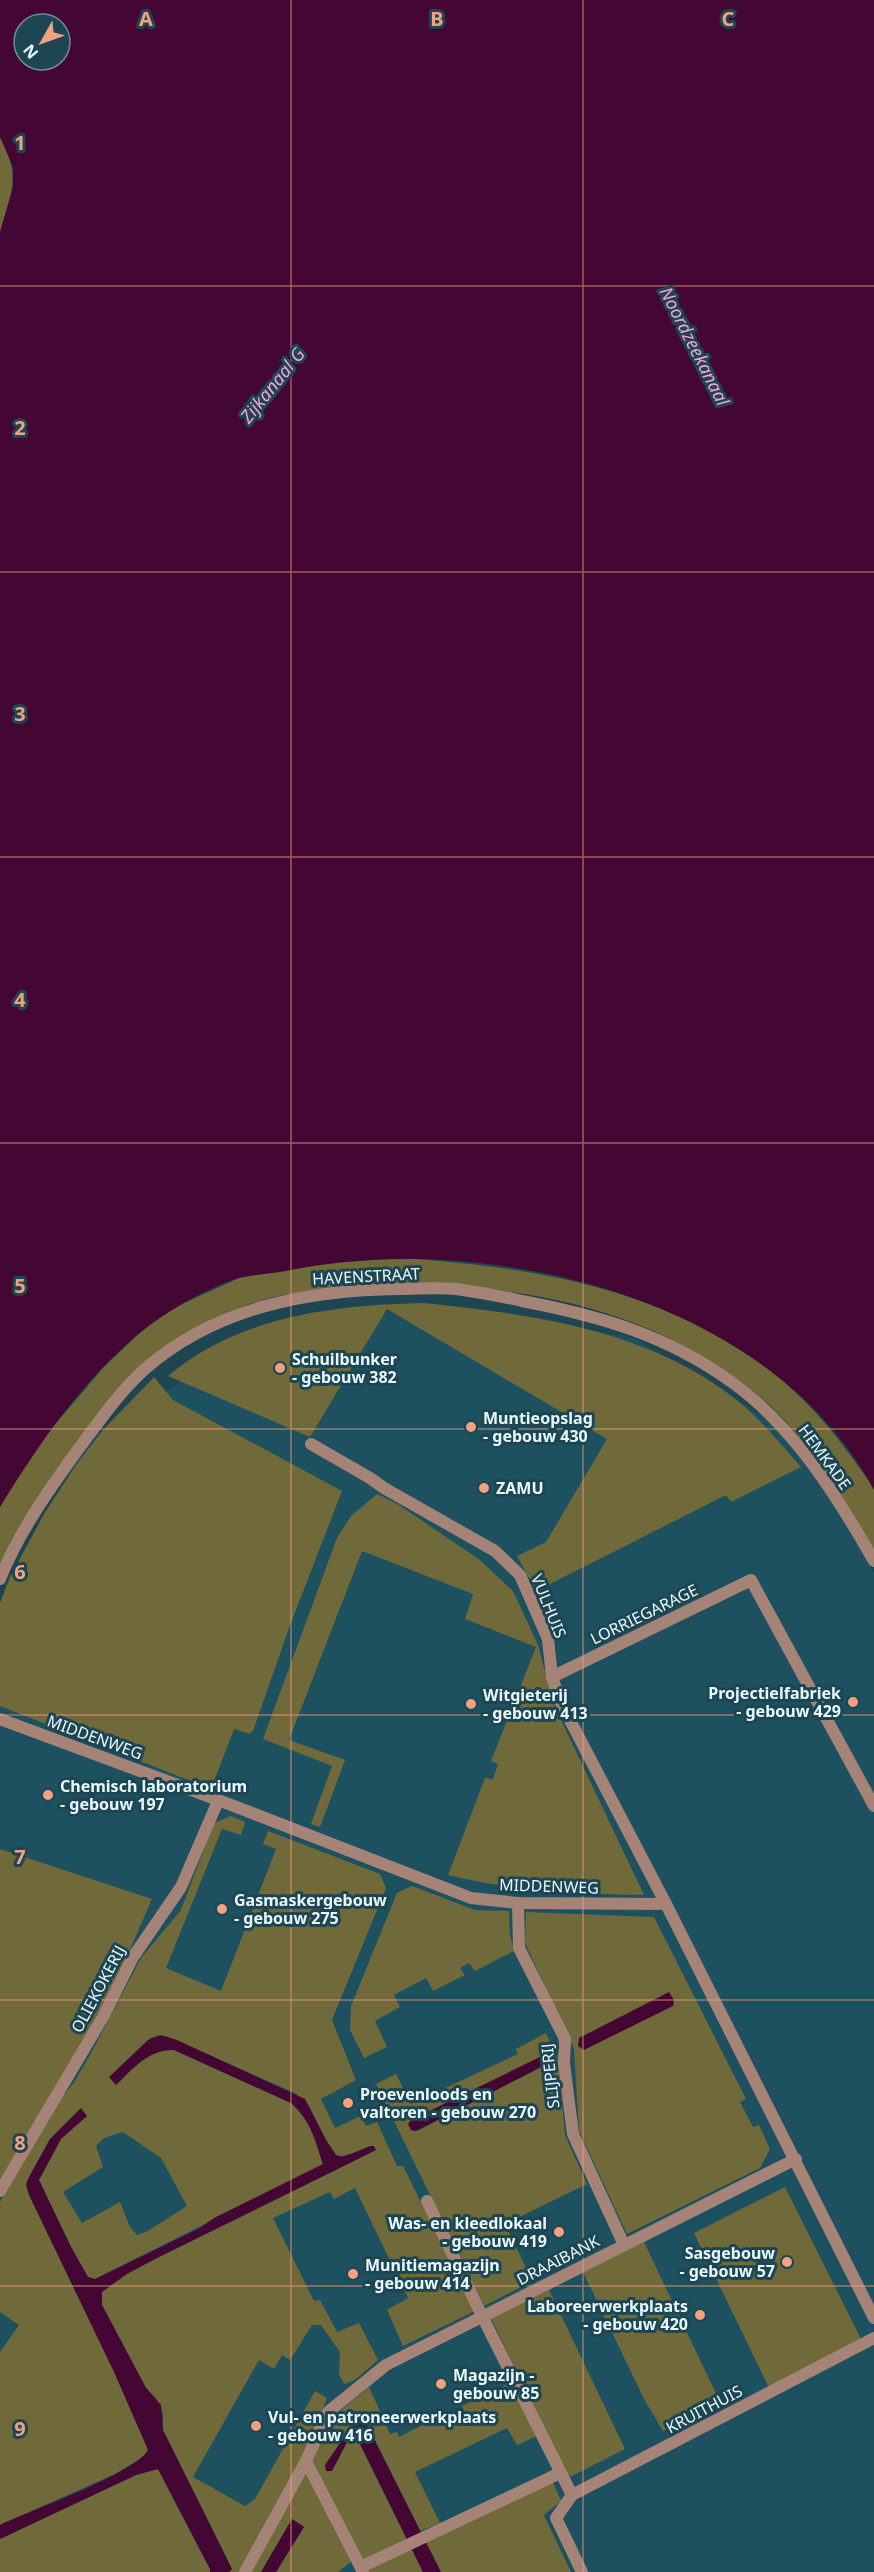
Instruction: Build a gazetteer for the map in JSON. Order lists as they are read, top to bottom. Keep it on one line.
{"streets":{"street":["HAVENSTRAAT","HEMKADE","VULHUIS","LORRIEGARAGE","MIDDENWEG","OLIEKOKERIJ","SLIJPERIJ","DRAAIBANK","KRUITHUIS"]},"crossings":[["HAVENSTRAAT","HEMKADE"],["VULHUIS","LORRIEGARAGE"],["VULHUIS","MIDDENWEG"],["MIDDENWEG","OLIEKOKERIJ"],["MIDDENWEG","SLIJPERIJ"],["SLIJPERIJ","DRAAIBANK"]],"water":["Noordzeekanaal","Zijkanaal G"],"places":["Schuilbunker - gebouw 382","Muntieopslag - gebouw 430","ZAMU","Projectielfabriek - gebouw 429","Witgieterij - gebouw 413","Chemisch laboratorium - gebouw 197","Gasmaskergebouw - gebouw 275","Proevenloods en valtoren - gebouw 270","Was- en kleedlokaal - gebouw 419","Sasgebouw - gebouw 57","Munitiemagazijn - gebouw 414","Laboreerwerkplaats - gebouw 420","Magazijn - gebouw 85","Vul- en patroneerwerkplaats - gebouw 416"],"north":"bottom left","grid":{"columns":["A","B","C"],"rows":["1","2","3","4","5","6","7","8","9"]}}
